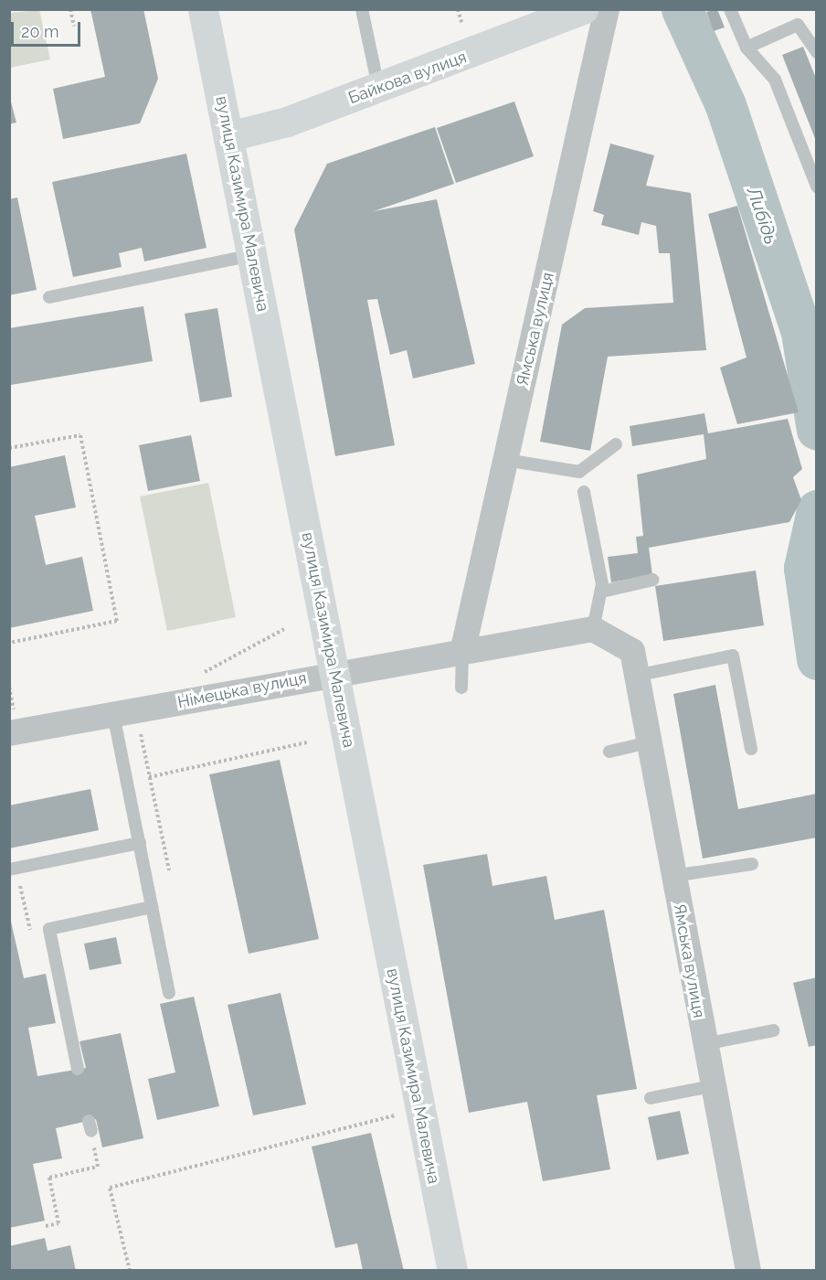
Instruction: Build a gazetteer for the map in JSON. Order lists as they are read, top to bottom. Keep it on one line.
{"streets":{"main road":["Байкова вулиця","вулиця Казимира Малевича"],"street":["Ямська вулиця","Німецька вулиця"]},"crossings":[["Байкова вулиця","вулиця Казимира Малевича"],["вулиця Казимира Малевича","Німецька вулиця"],["Ямська вулиця","Німецька вулиця"]],"water":["Либідь"],"scale_bar":"20 m"}
